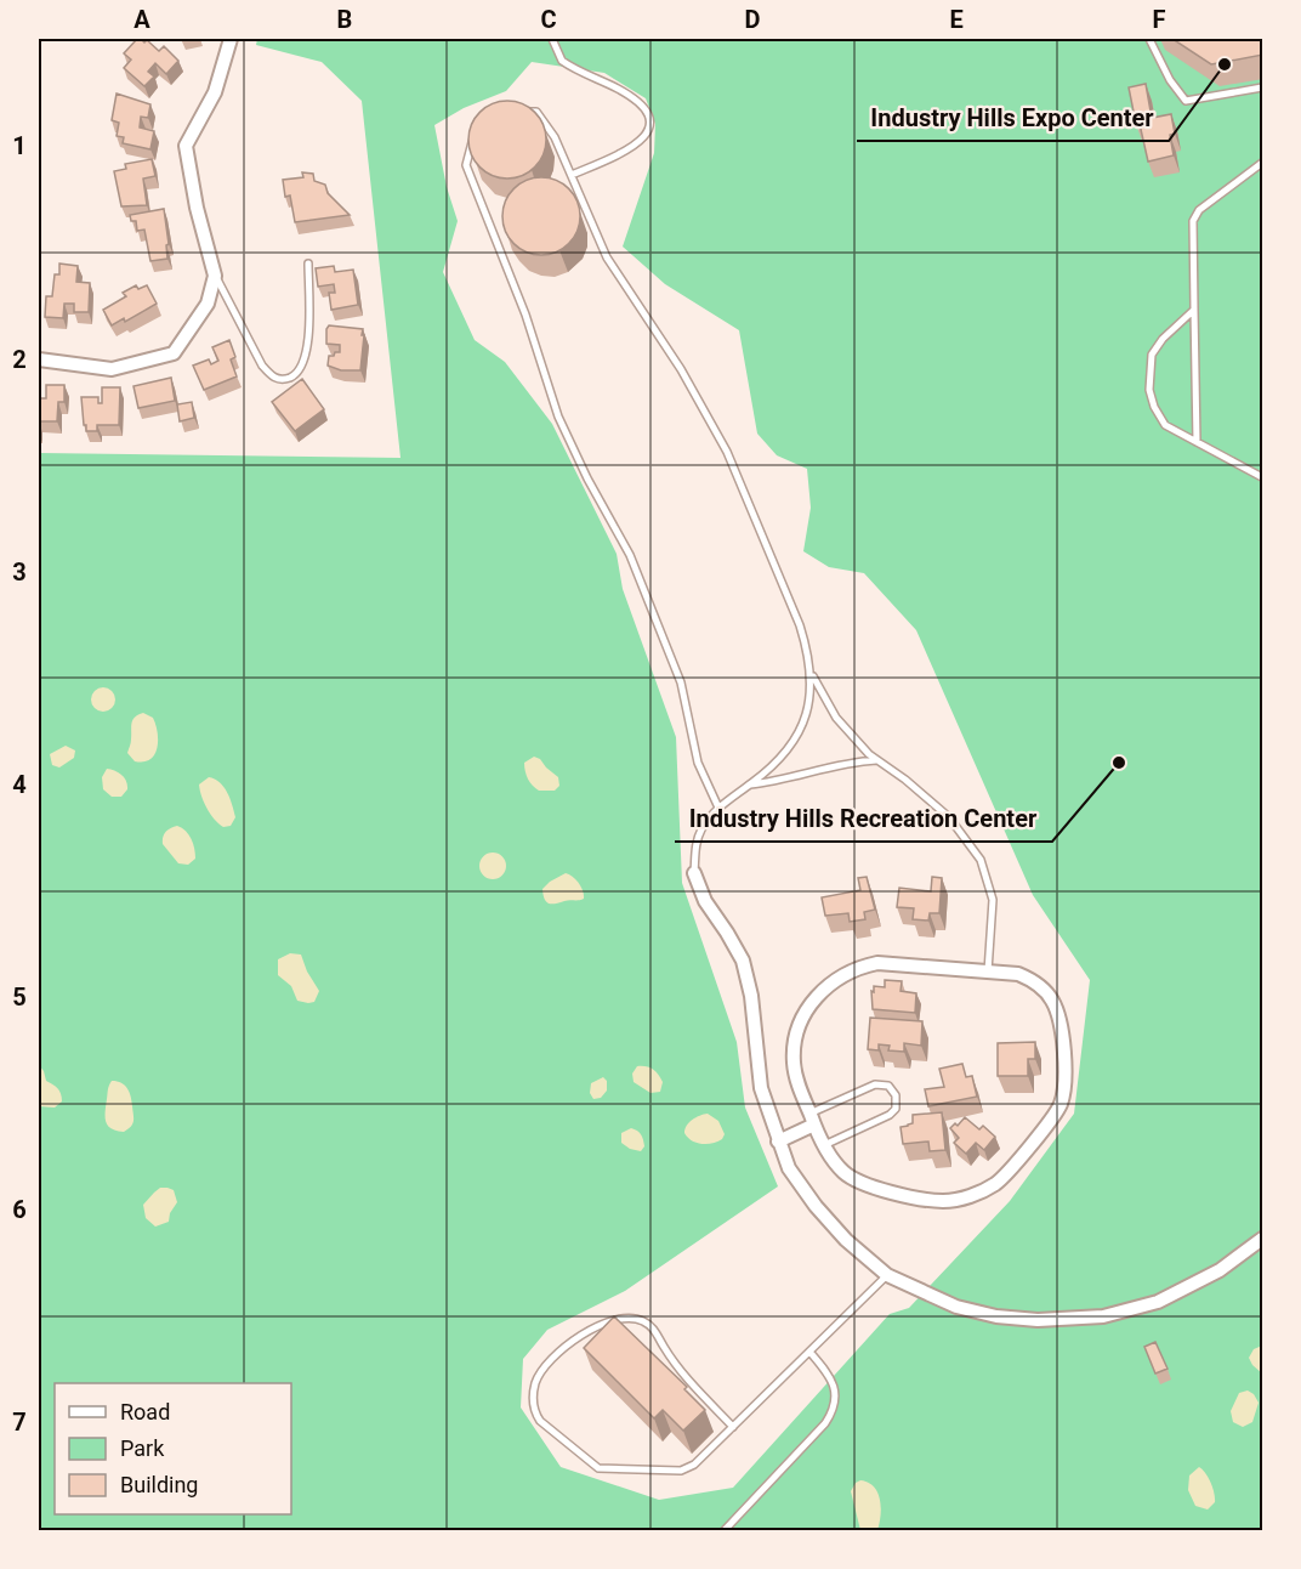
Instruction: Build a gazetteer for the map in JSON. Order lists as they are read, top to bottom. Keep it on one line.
{"places":["Industry Hills Expo Center","Industry Hills Recreation Center"],"legend":["Road","Park","Building"],"grid":{"columns":["A","B","C","D","E","F"],"rows":["1","2","3","4","5","6","7"]}}
